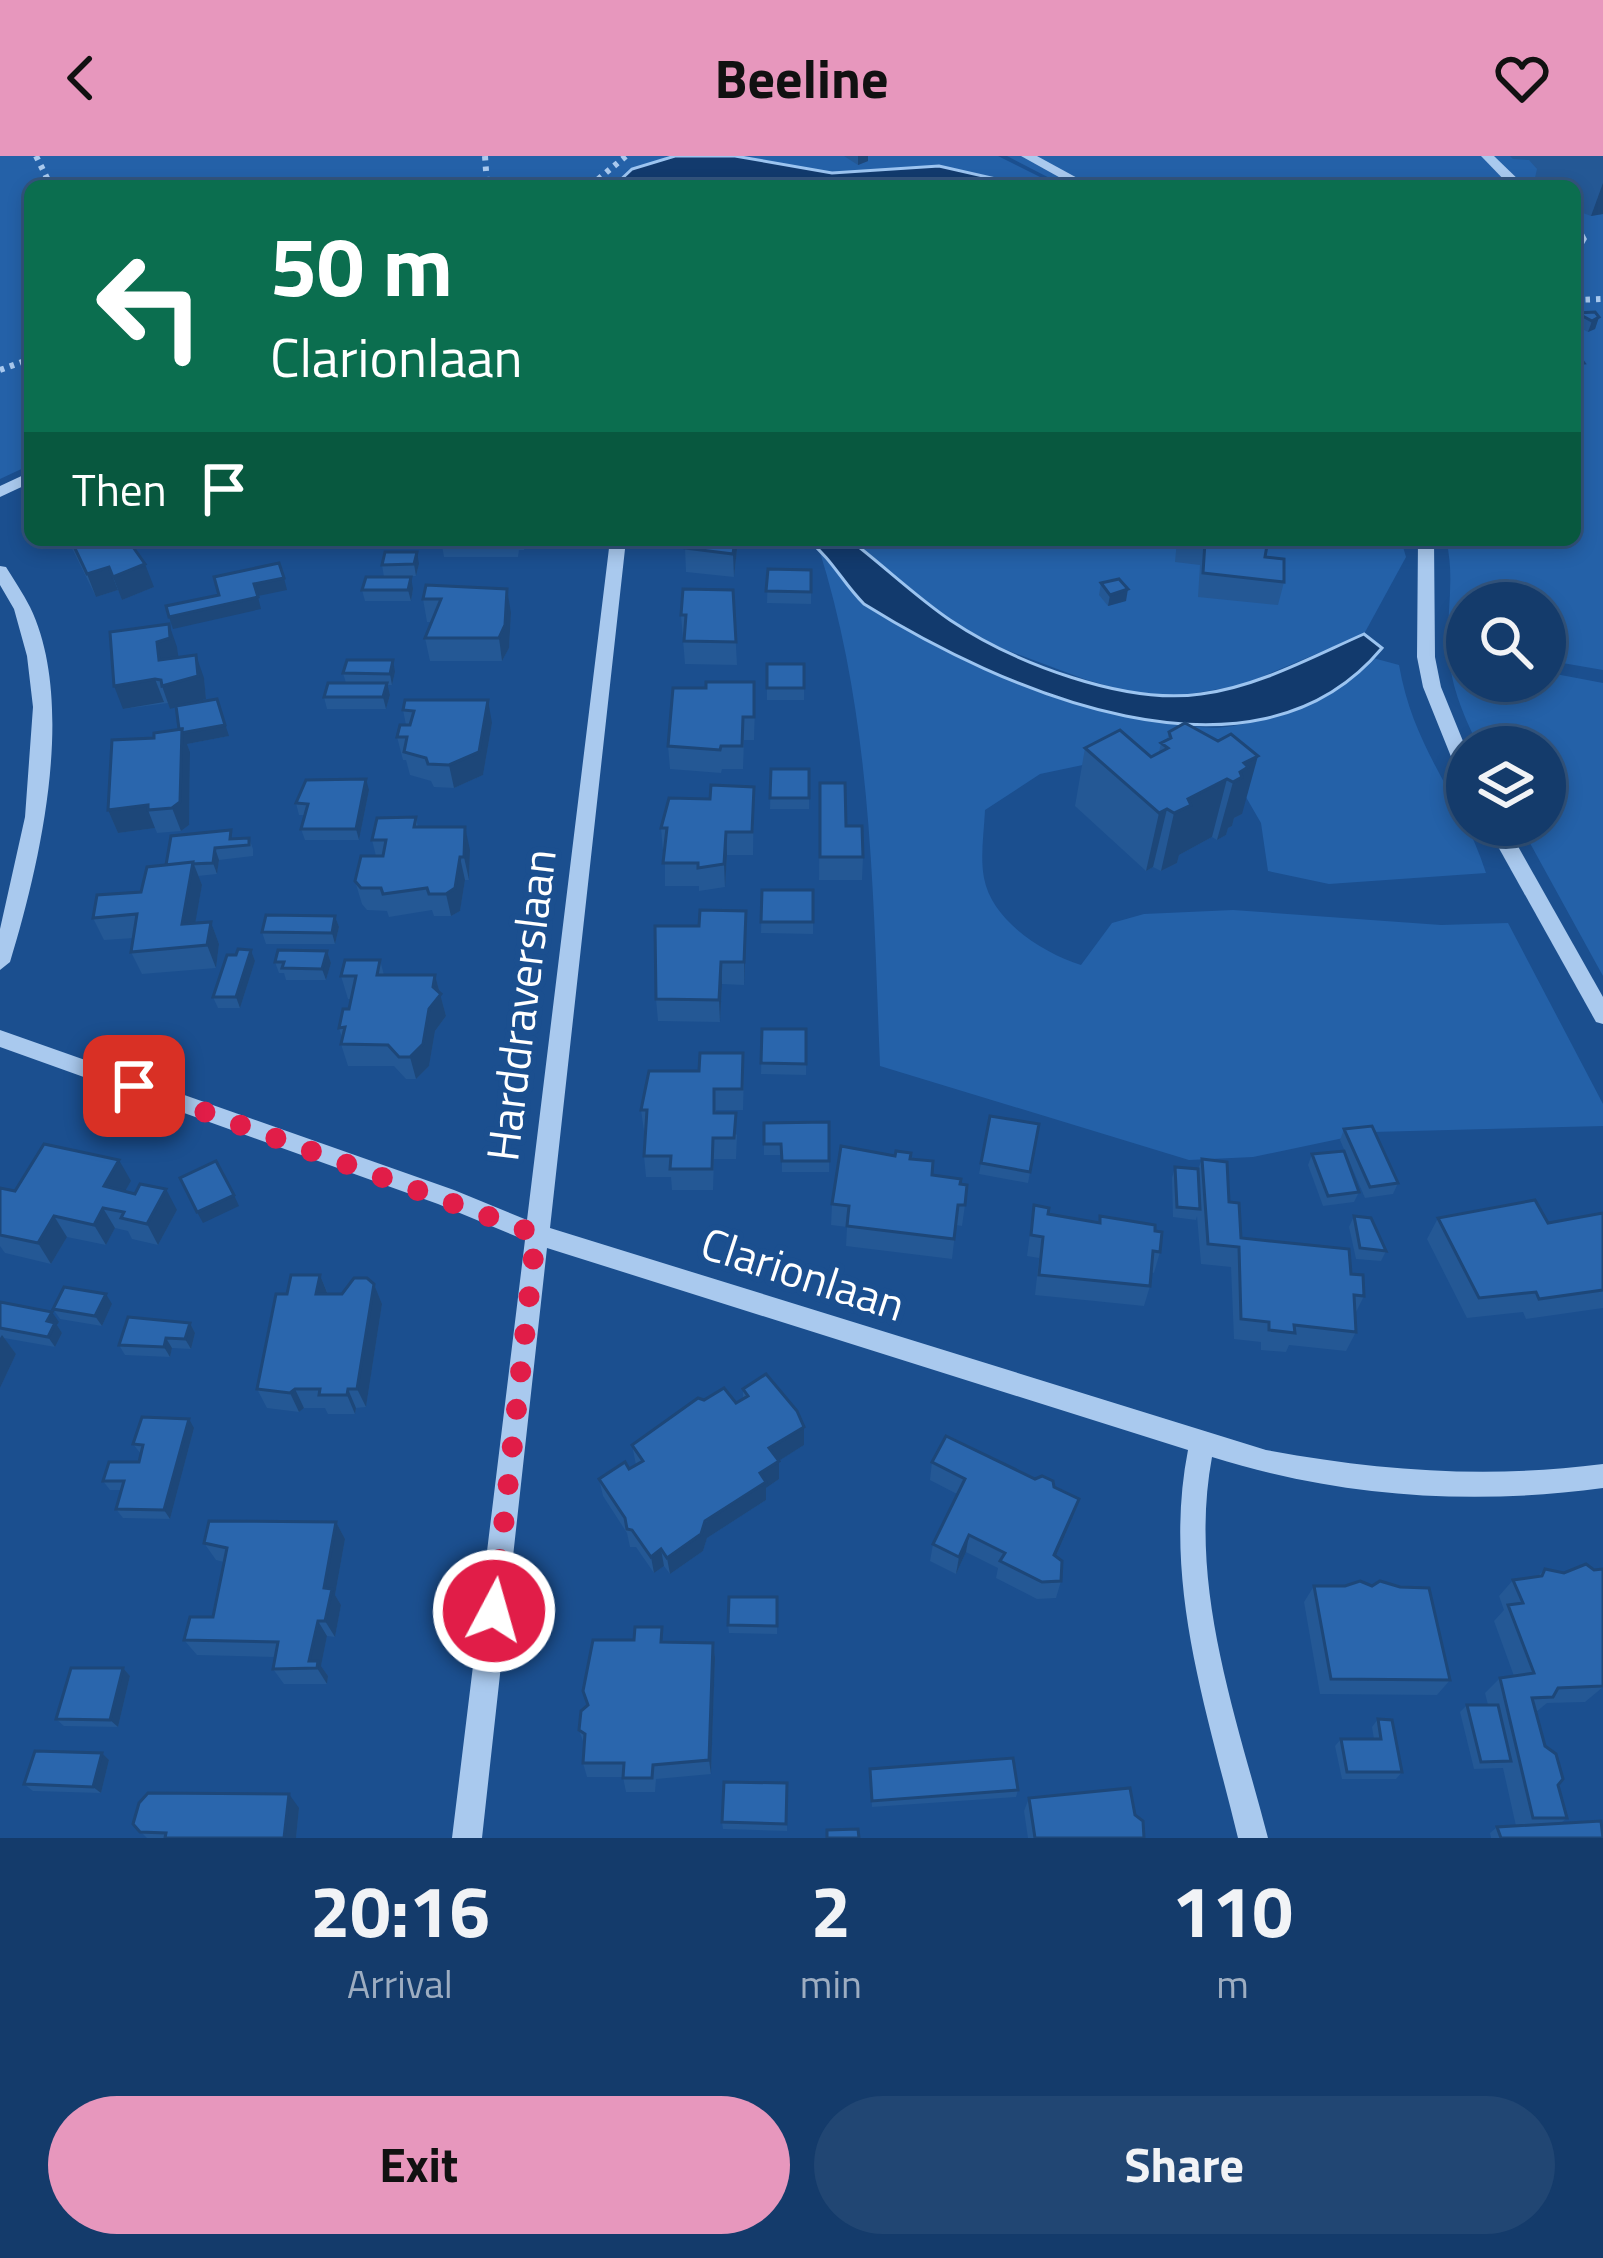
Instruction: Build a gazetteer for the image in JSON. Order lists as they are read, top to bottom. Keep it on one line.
{"streets":{"street":["Harddraverslaan","Clarionlaan"]},"crossings":[["Harddraverslaan","Clarionlaan"]],"page":{"header":"Beeline","turn":["50 m","Clarionlaan"],"then":"Then","eta":["20:16","Arrival","2","min","110","m"],"buttons":["Exit","Share"]}}
